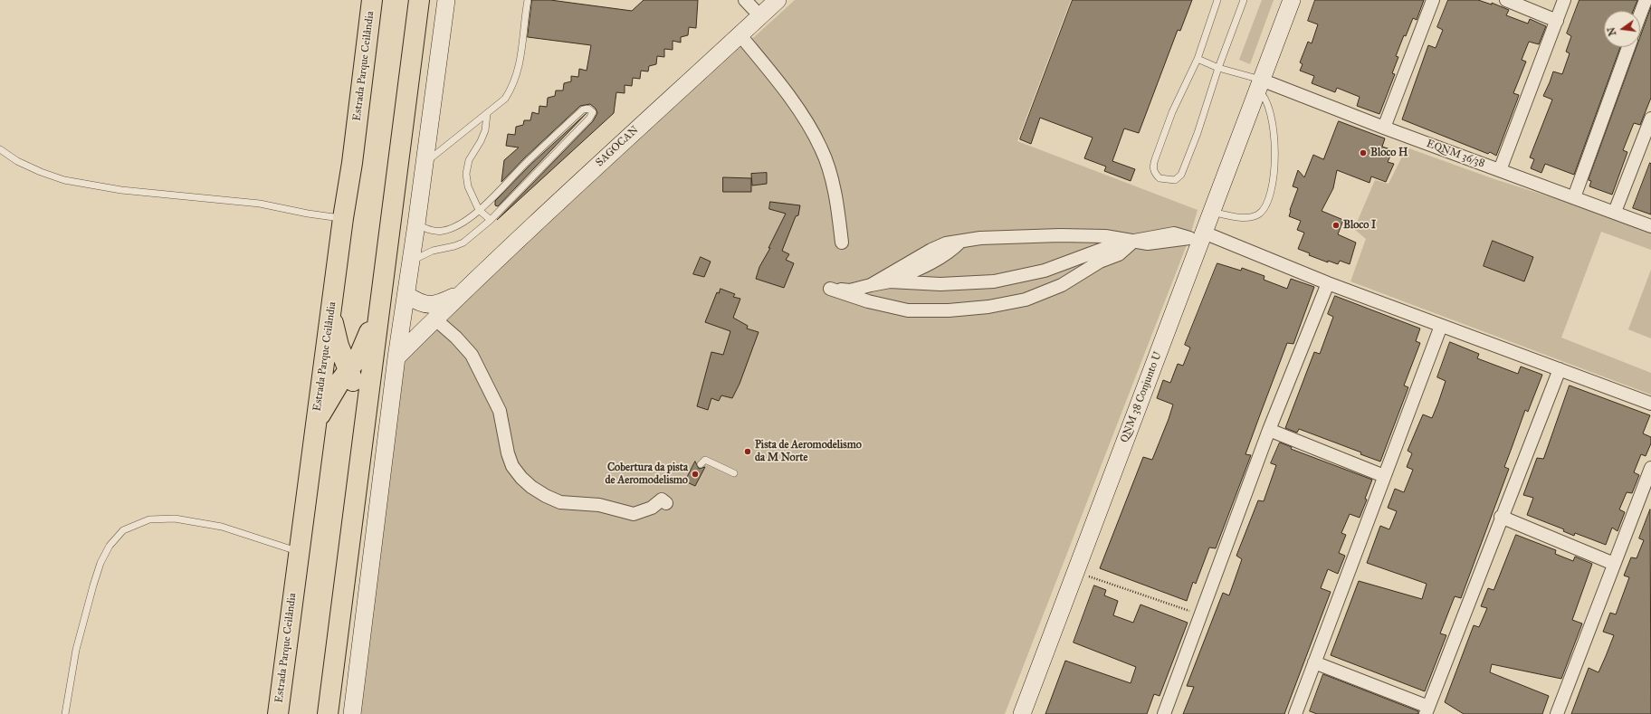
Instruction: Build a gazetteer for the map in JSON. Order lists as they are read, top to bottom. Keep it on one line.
{"streets":{"highway":["Estrada Parque Ceilândia"],"street":["SAGOCAN","EQNM 36/38","QNM 38 Conjunto U"]},"crossings":[["EQNM 36/38","QNM 38 Conjunto U"]],"places":["Bloco H","Bloco I","Pista de Aeromodelismo da M Norte","Cobertura da pista de Aeromodelismo"],"north":"left"}
